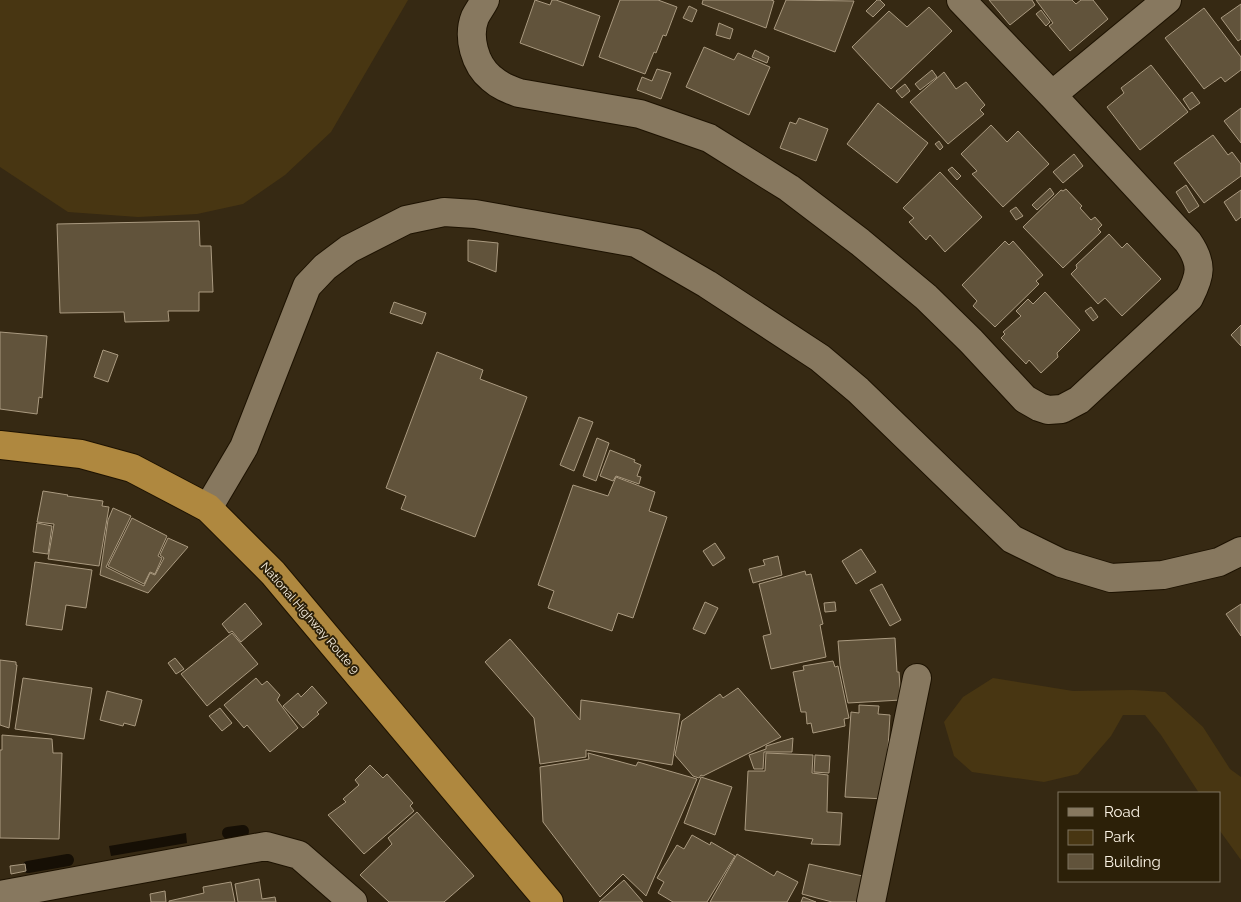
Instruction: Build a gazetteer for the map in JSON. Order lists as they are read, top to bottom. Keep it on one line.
{"streets":{"highway":["National Highway Route 9"]},"legend":["Road","Park","Building"]}
